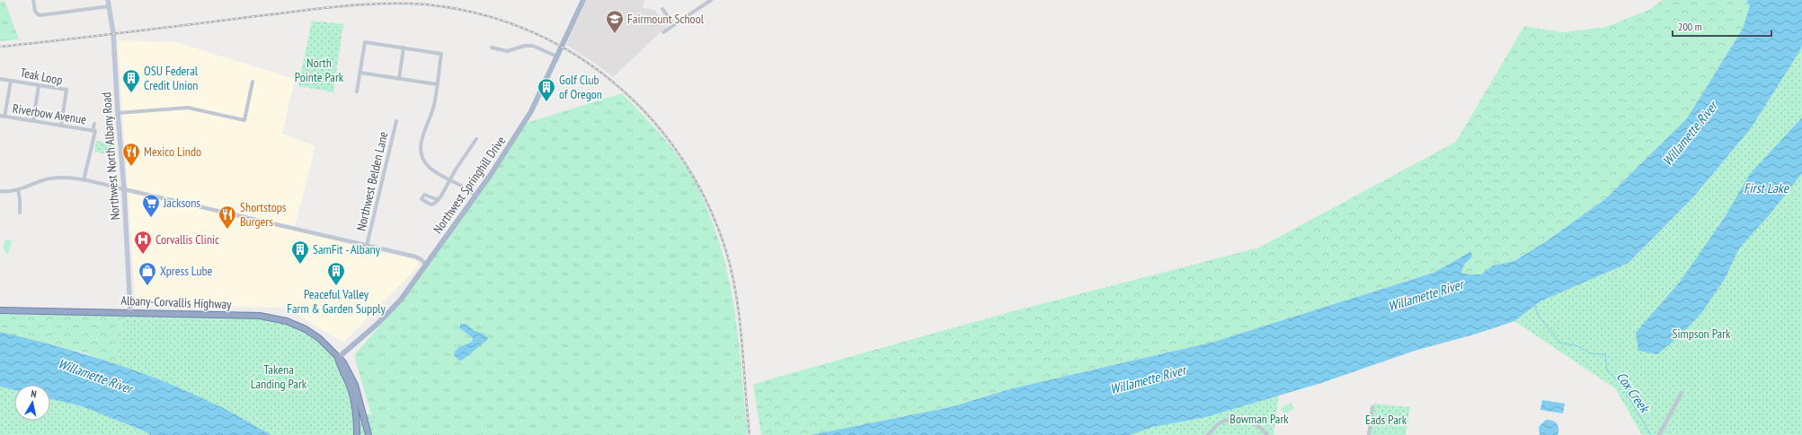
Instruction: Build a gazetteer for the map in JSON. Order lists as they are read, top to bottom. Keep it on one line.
{"streets":{"highway":["Albany-Corvallis Highway"],"main road":["Northwest North Albany Road","Northwest Springhill Drive"],"street":["Teak Loop","Riverbow Avenue","Northwest Belden Lane"]},"crossings":[["Teak Loop","Riverbow Avenue"],["Northwest North Albany Road","Albany-Corvallis Highway"],["Northwest Springhill Drive","Albany-Corvallis Highway"]],"water":["Willamette River","First Lake","Cox Creek"],"parks":["North Pointe Park","Simpson Park","Takena Landing Park","Bowman Park","Eads Park"],"places":{"school or university":["Fairmount School"],"building":["OSU Federal Credit Union","Golf Club of Oregon","SamFit - Albany","Peaceful Valley Farm & Garden Supply"],"restaurant":["Mexico Lindo","Shortstops Burgers"],"supermarket":["Jacksons"],"hospital":["Corvallis Clinic"],"shop":["Xpress Lube"]},"scale_bar":"200 m","north":"top"}
